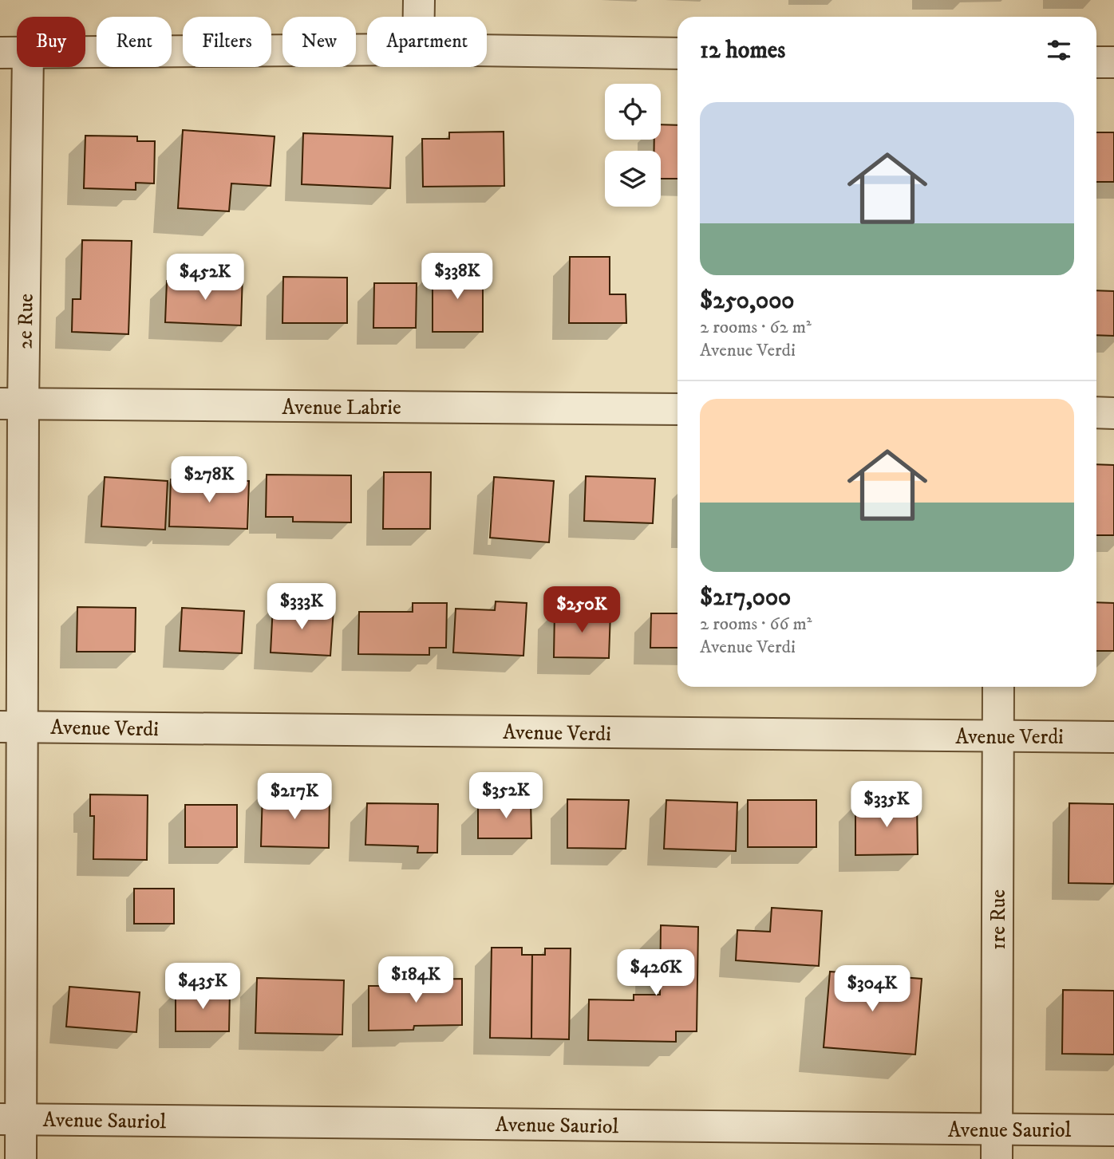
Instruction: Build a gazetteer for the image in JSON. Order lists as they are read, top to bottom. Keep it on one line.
{"streets":{"street":["2e Rue","Avenue Labrie","Avenue Verdi","1re Rue","Avenue Sauriol"]},"crossings":[["2e Rue","Avenue Labrie"],["2e Rue","Avenue Verdi"],["2e Rue","Avenue Sauriol"],["Avenue Verdi","1re Rue"],["1re Rue","Avenue Sauriol"]],"page":{"chip":["Buy","Rent","Filters","New","Apartment"],"heading":"12 homes","list":[{"name":"$250,000","note":"2 rooms · 62 m² · Avenue Verdi"},{"name":"$217,000","note":"2 rooms · 66 m² · Avenue Verdi"}],"price":["$338K","$452K","$278K","$333K","$250K","$352K","$217K","$335K","$426K","$184K","$435K","$304K"]}}
